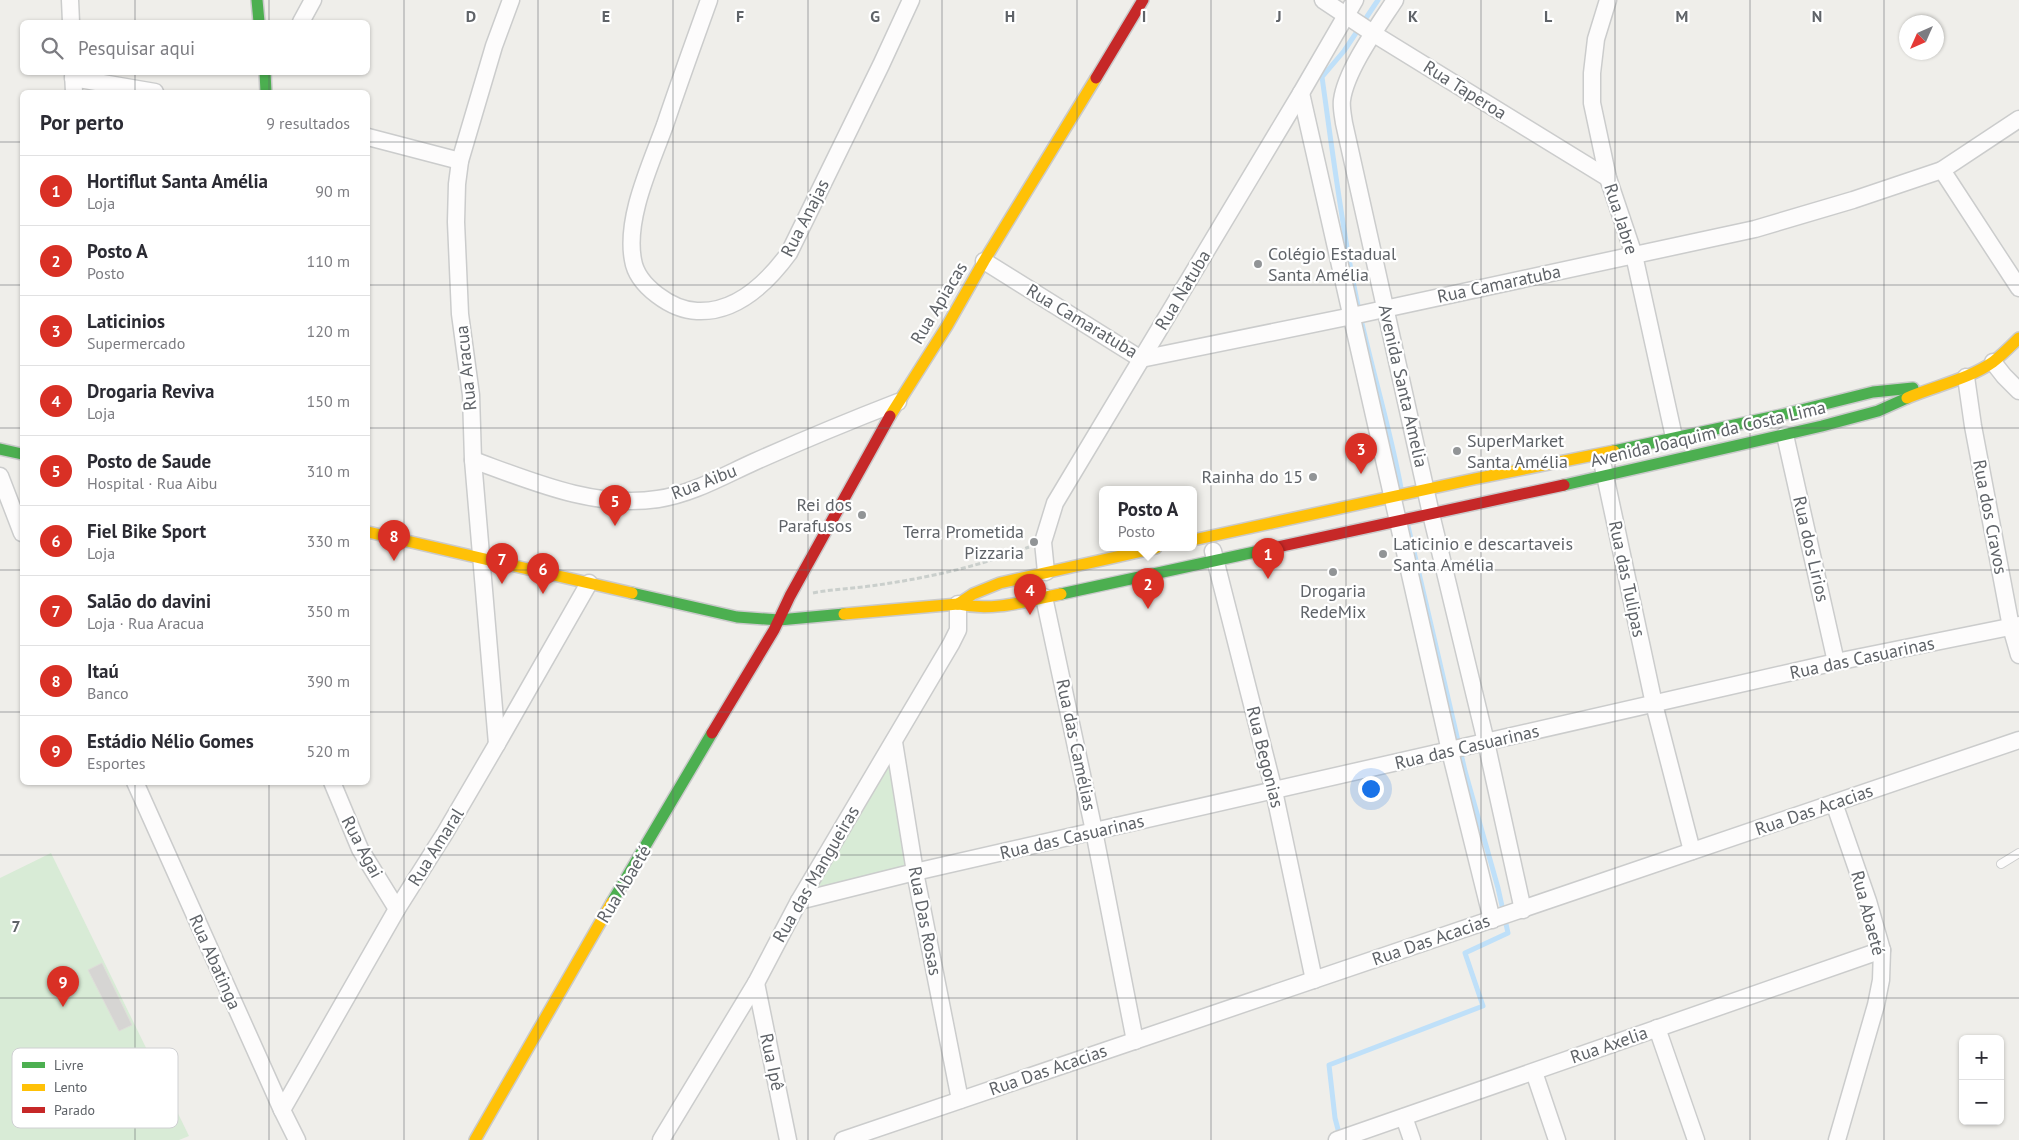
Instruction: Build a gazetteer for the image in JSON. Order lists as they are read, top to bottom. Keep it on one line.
{"streets":{"main road":["Rua Apiacas","Avenida Joaquim da Costa Lima","Rua Abaeté"],"street":["Rua Taperoa","Rua Anajas","Rua Jabre","Rua Camaratuba","Rua Natuba","Rua Aracua","Avenida Santa Amelia","Rua Aibu","Rua dos Cravos","Rua dos Lirios","Rua das Tulipas","Rua das Casuarinas","Rua das Camélias","Rua Begonias","Rua Das Acacias","Rua Agai","Rua Amaral","Rua das Mangueiras","Rua Das Rosas","Rua Abatinga","Rua Axelia","Rua Ipê"]},"crossings":[["Rua Taperoa","Rua Jabre"],["Rua Taperoa","Rua Natuba"],["Rua Taperoa","Avenida Santa Amelia"],["Rua Jabre","Rua Camaratuba"],["Rua Jabre","Avenida Joaquim da Costa Lima"],["Rua Camaratuba","Rua Natuba"],["Rua Camaratuba","Rua Apiacas"],["Rua Camaratuba","Avenida Santa Amelia"],["Rua Natuba","Avenida Santa Amelia"],["Rua Natuba","Avenida Joaquim da Costa Lima"],["Rua Apiacas","Avenida Joaquim da Costa Lima"],["Rua Apiacas","Rua Aibu"],["Rua Apiacas","Rua Abaeté"],["Rua Aracua","Avenida Joaquim da Costa Lima"],["Rua Aracua","Rua Aibu"],["Rua Aracua","Rua Amaral"],["Avenida Santa Amelia","Avenida Joaquim da Costa Lima"],["Avenida Santa Amelia","Rua das Casuarinas"],["Avenida Santa Amelia","Rua Das Acacias"],["Avenida Joaquim da Costa Lima","Rua dos Cravos"],["Avenida Joaquim da Costa Lima","Rua dos Lirios"],["Avenida Joaquim da Costa Lima","Rua das Tulipas"],["Avenida Joaquim da Costa Lima","Rua das Camélias"],["Avenida Joaquim da Costa Lima","Rua Begonias"],["Avenida Joaquim da Costa Lima","Rua Amaral"],["Avenida Joaquim da Costa Lima","Rua das Mangueiras"],["Avenida Joaquim da Costa Lima","Rua Abaeté"],["Rua dos Cravos","Rua das Casuarinas"],["Rua dos Lirios","Rua das Casuarinas"],["Rua das Tulipas","Rua das Casuarinas"],["Rua das Casuarinas","Rua das Camélias"],["Rua das Casuarinas","Rua Begonias"],["Rua das Casuarinas","Rua das Mangueiras"],["Rua das Casuarinas","Rua Das Rosas"],["Rua das Camélias","Rua Das Acacias"],["Rua Begonias","Rua Das Acacias"],["Rua Das Acacias","Rua Abaeté"],["Rua Das Acacias","Rua Das Rosas"],["Rua Agai","Rua Amaral"],["Rua Amaral","Rua Abatinga"],["Rua das Mangueiras","Rua Das Rosas"],["Rua das Mangueiras","Rua Ipê"],["Rua Abaeté","Rua Axelia"]],"places":["Colégio Estadual Santa Amélia","SuperMarket Santa Amélia","Rainha do 15","Rei dos Parafusos","Terra Prometida Pizzaria","Laticinio e descartaveis Santa Amélia","Drogaria RedeMix"],"legend":["Livre","Lento","Parado"],"north":"bottom left","page":{"search":"Pesquisar aqui","heading":["Por perto","9 resultados"],"list":[{"mark":"1","name":"Hortiflut Santa Amélia","note":"Loja","value":"90 m"},{"mark":"2","name":"Posto A","note":"Posto","value":"110 m"},{"mark":"3","name":"Laticinios","note":"Supermercado","value":"120 m"},{"mark":"4","name":"Drogaria Reviva","note":"Loja","value":"150 m"},{"mark":"5","name":"Posto de Saude","note":"Hospital · Rua Aibu","value":"310 m"},{"mark":"6","name":"Fiel Bike Sport","note":"Loja","value":"330 m"},{"mark":"7","name":"Salão do davini","note":"Loja · Rua Aracua","value":"350 m"},{"mark":"8","name":"Itaú","note":"Banco","value":"390 m"},{"mark":"9","name":"Estádio Nélio Gomes","note":"Esportes","value":"520 m"}],"pins":["3","5","8","1","7","6","2","4","9"],"popup":["Posto A","Posto"],"map_buttons":["+","−"]},"grid":{"columns":["D","E","F","G","H","I","J","K","L","M","N"],"rows":["7"]}}
